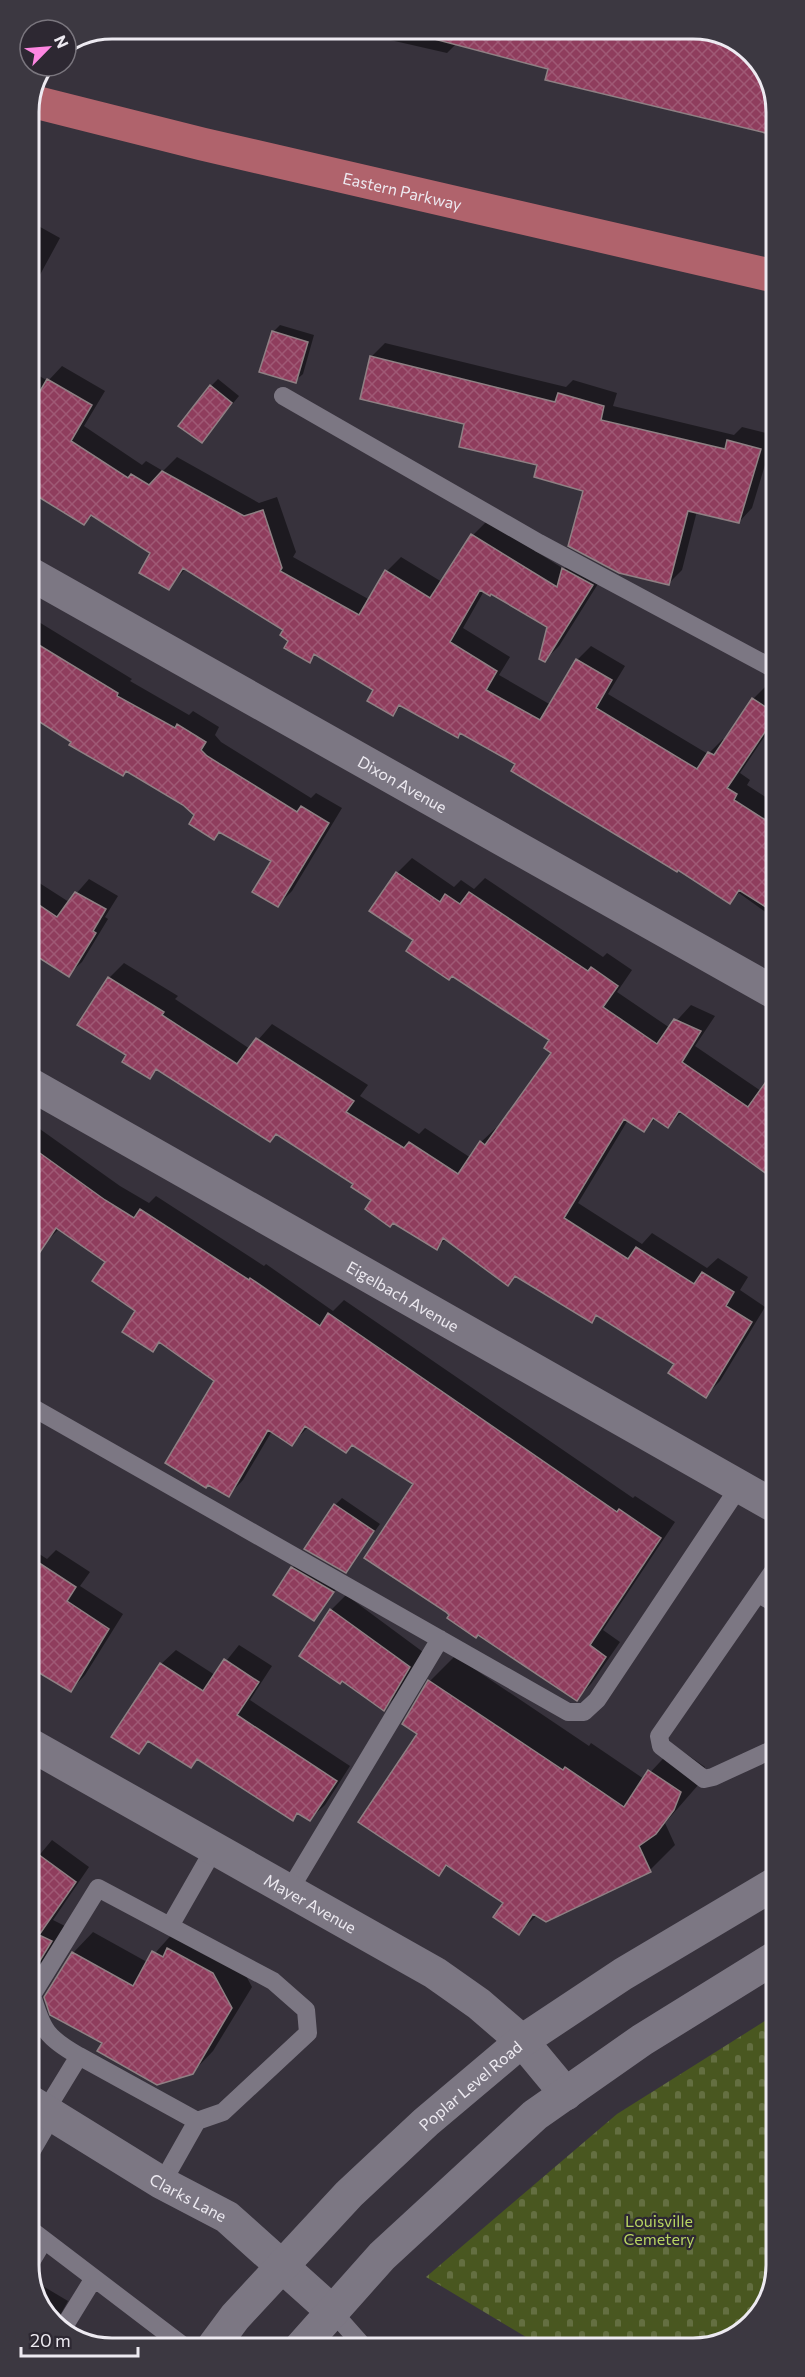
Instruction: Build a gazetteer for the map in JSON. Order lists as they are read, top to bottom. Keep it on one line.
{"streets":{"main road":["Eastern Parkway"],"street":["Dixon Avenue","Eigelbach Avenue","Mayer Avenue","Poplar Level Road","Clarks Lane"]},"crossings":[["Mayer Avenue","Poplar Level Road"],["Poplar Level Road","Clarks Lane"]],"parks":["Louisville Cemetery"],"scale_bar":"20 m","north":"top right"}
